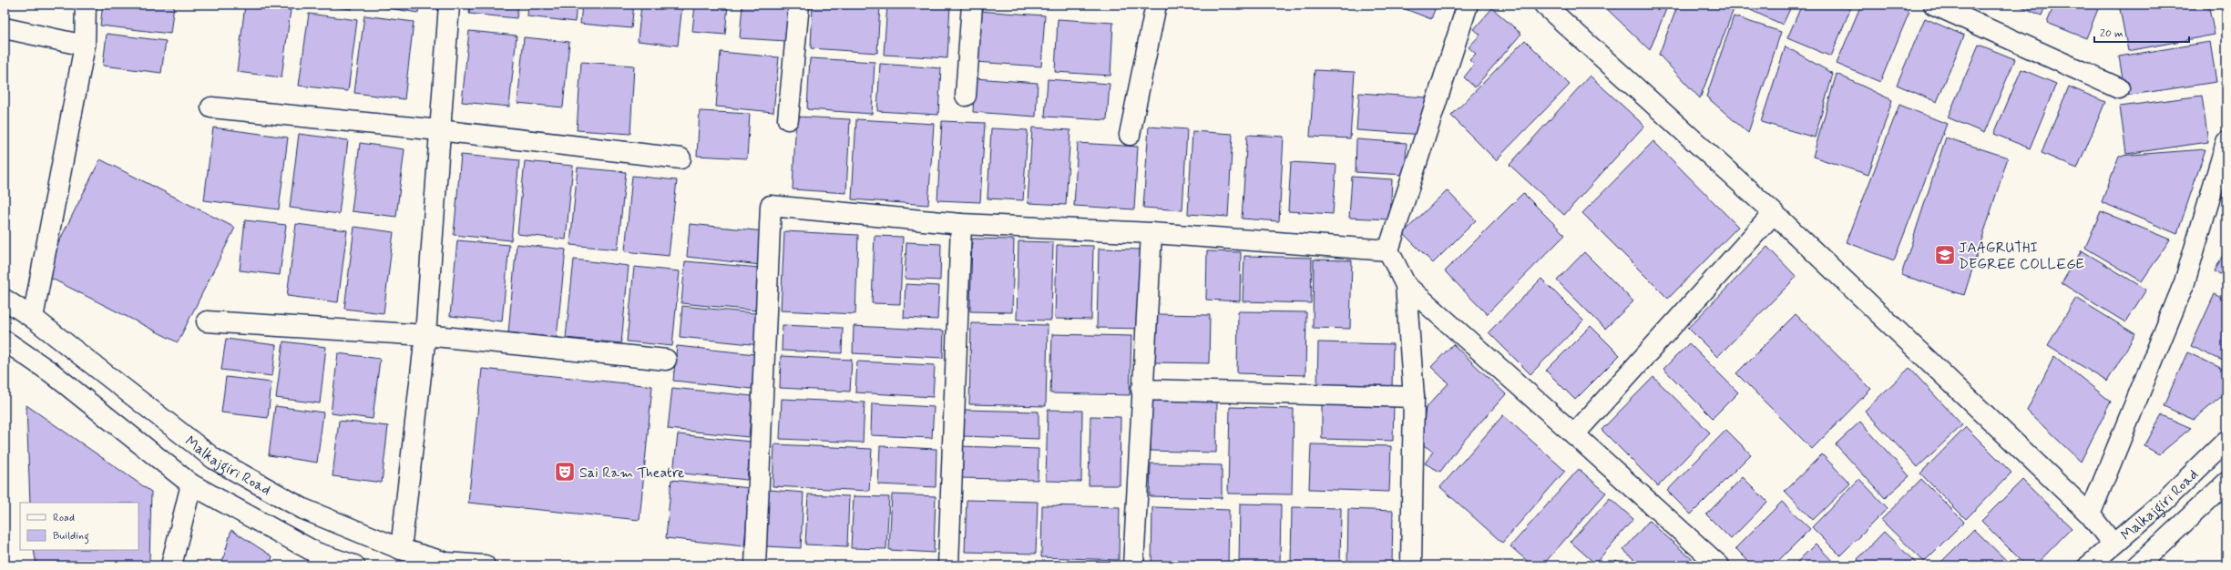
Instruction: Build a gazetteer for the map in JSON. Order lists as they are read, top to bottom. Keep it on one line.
{"streets":{"street":["Malkajgiri Road"]},"places":{"school or university":["JAAGRUTHI DEGREE COLLEGE"],"theatre":["Sai Ram Theatre"]},"legend":["Road","Building"],"scale_bar":"20 m"}
